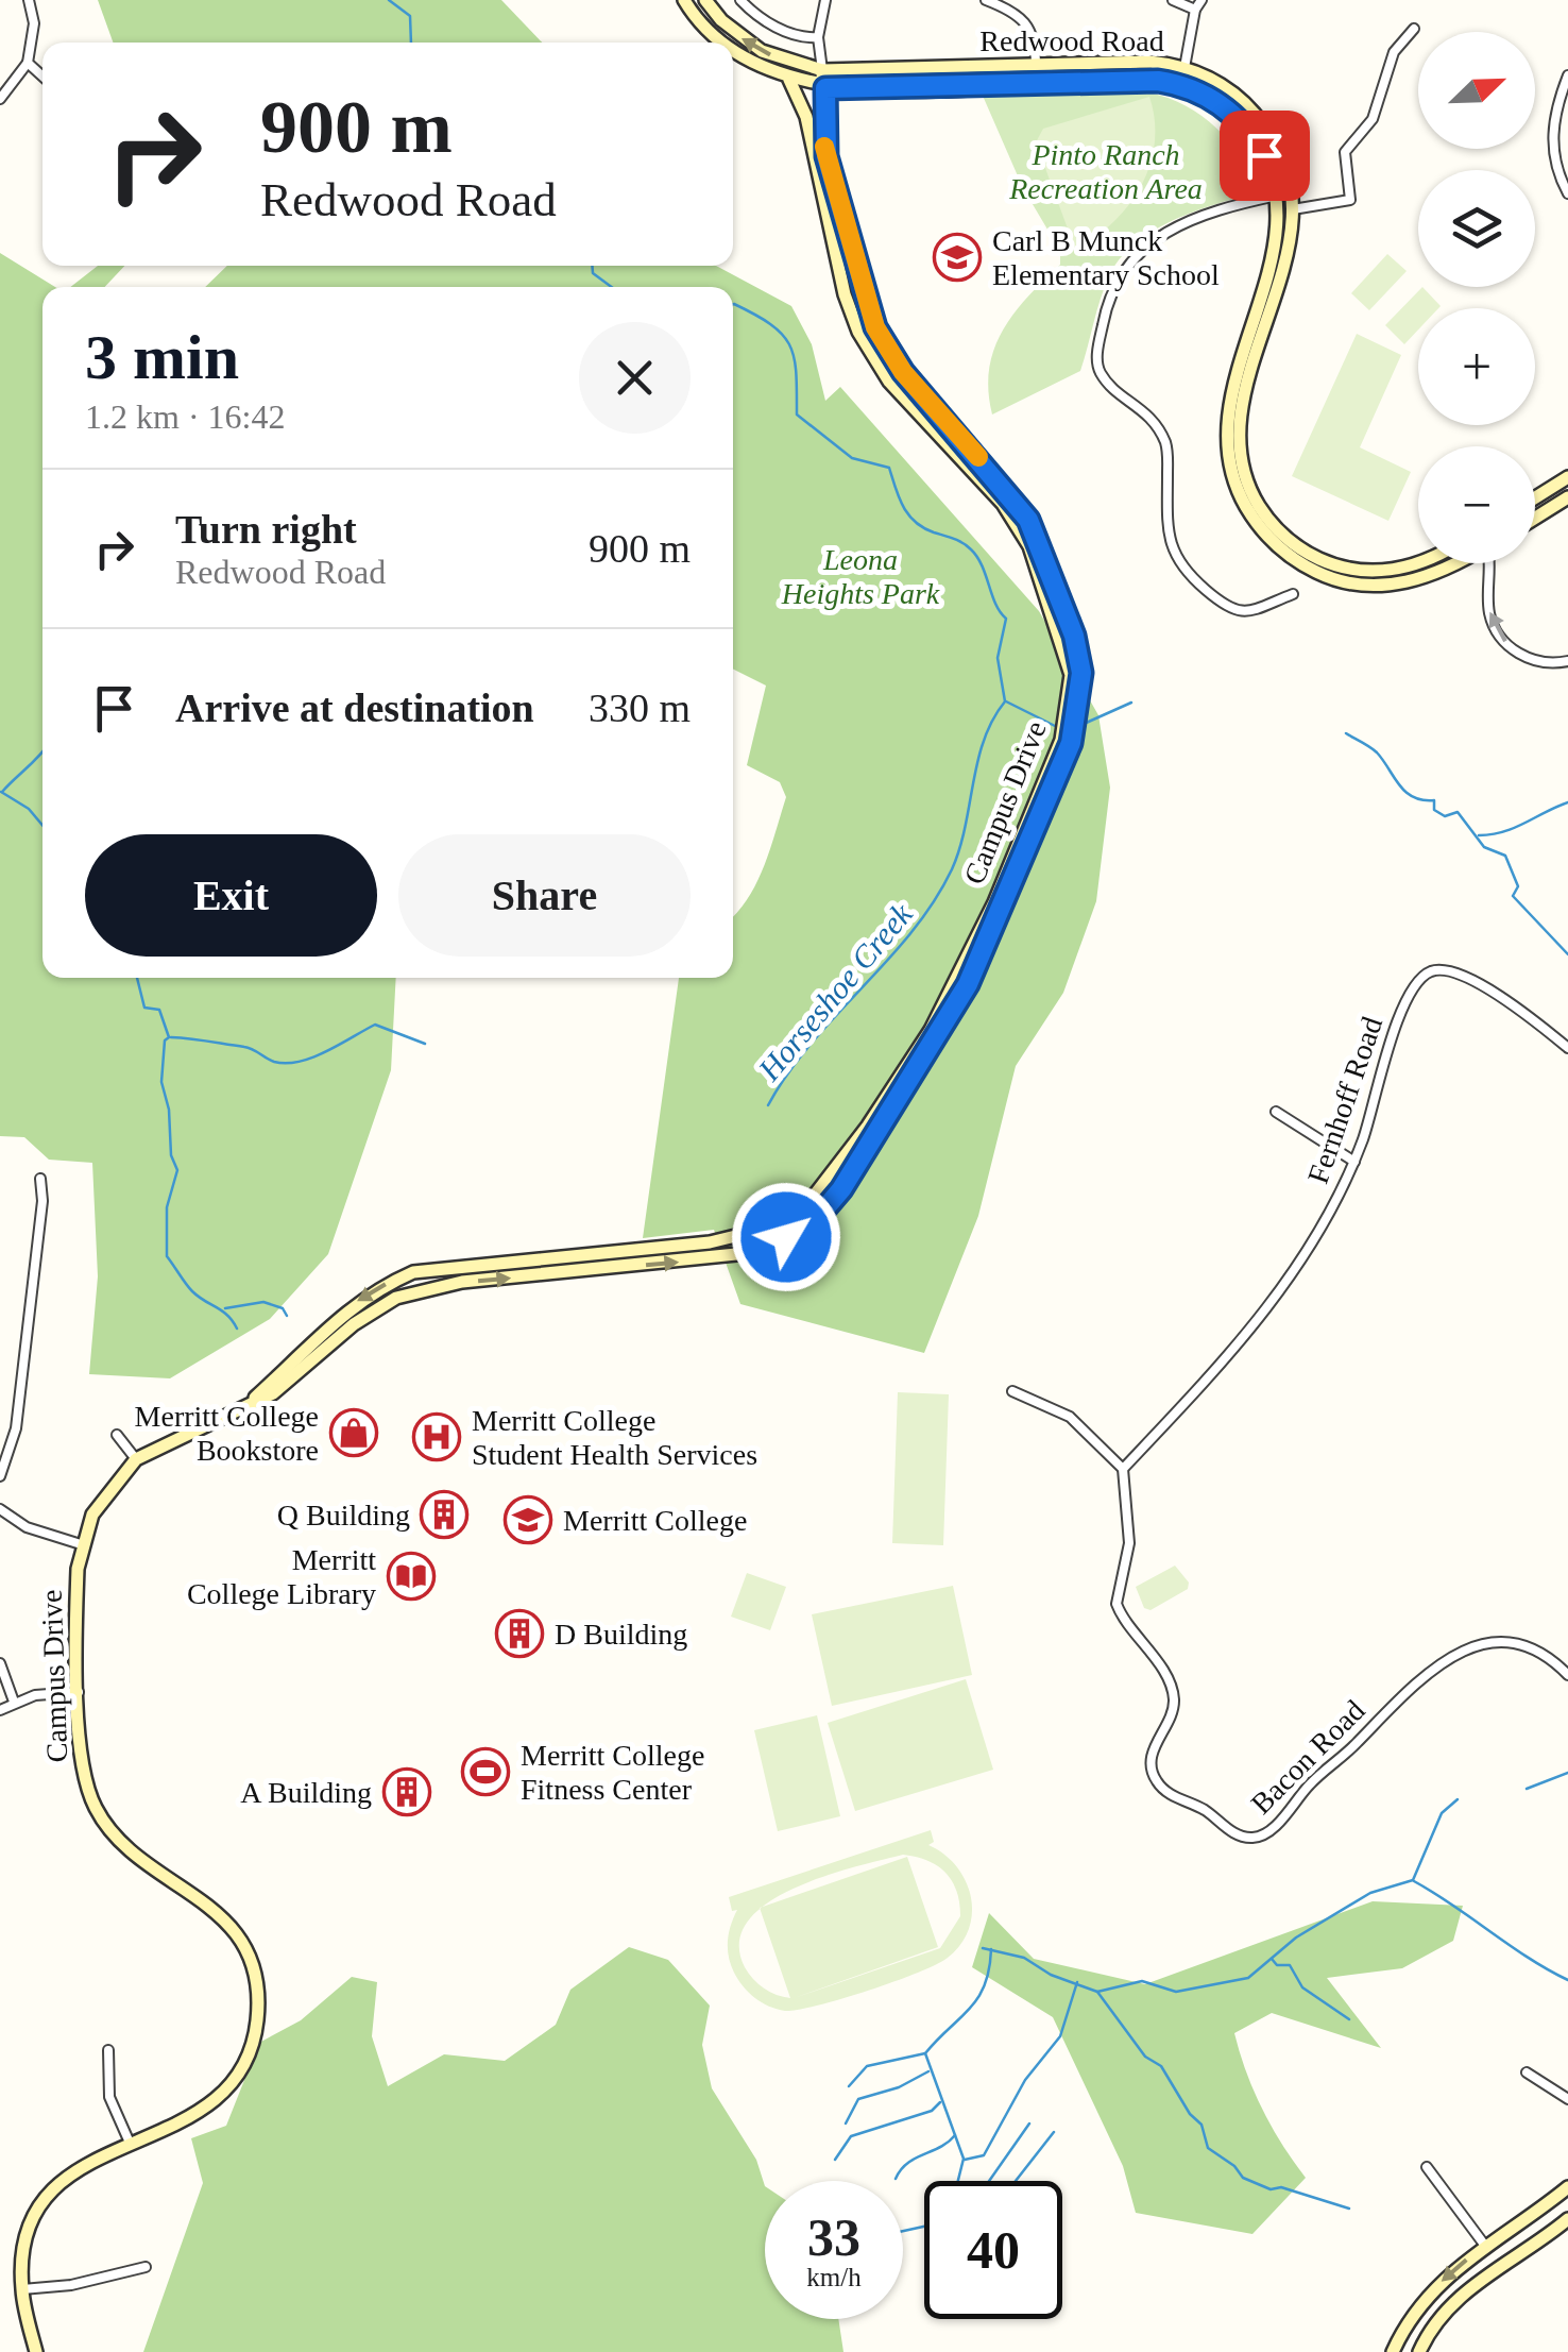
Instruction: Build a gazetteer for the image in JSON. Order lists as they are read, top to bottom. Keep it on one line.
{"streets":{"street":["Redwood Road","Campus Drive","Fernhoff Road","Bacon Road"]},"crossings":[["Redwood Road","Campus Drive"],["Fernhoff Road","Bacon Road"]],"water":["Horseshoe Creek"],"parks":["Pinto Ranch Recreation Area","Leona Heights Park"],"places":{"school or university":["Carl B Munck Elementary School","Merritt College"],"shop":["Merritt College Bookstore"],"hospital":["Merritt College Student Health Services"],"building":["Q Building","D Building","A Building"],"library":["Merritt College Library"],"sports":["Merritt College Fitness Center"]},"north":"top right","page":{"map_buttons":["+","−"],"turn":["900 m","Redwood Road"],"heading":["3 min","1.2 km · 16:42"],"list":[{"name":"Turn right","note":"Redwood Road","value":"900 m"},{"name":"Arrive at destination","value":"330 m"}],"buttons":["Exit","Share"],"speed":"33 km/h","limit":"40"}}
